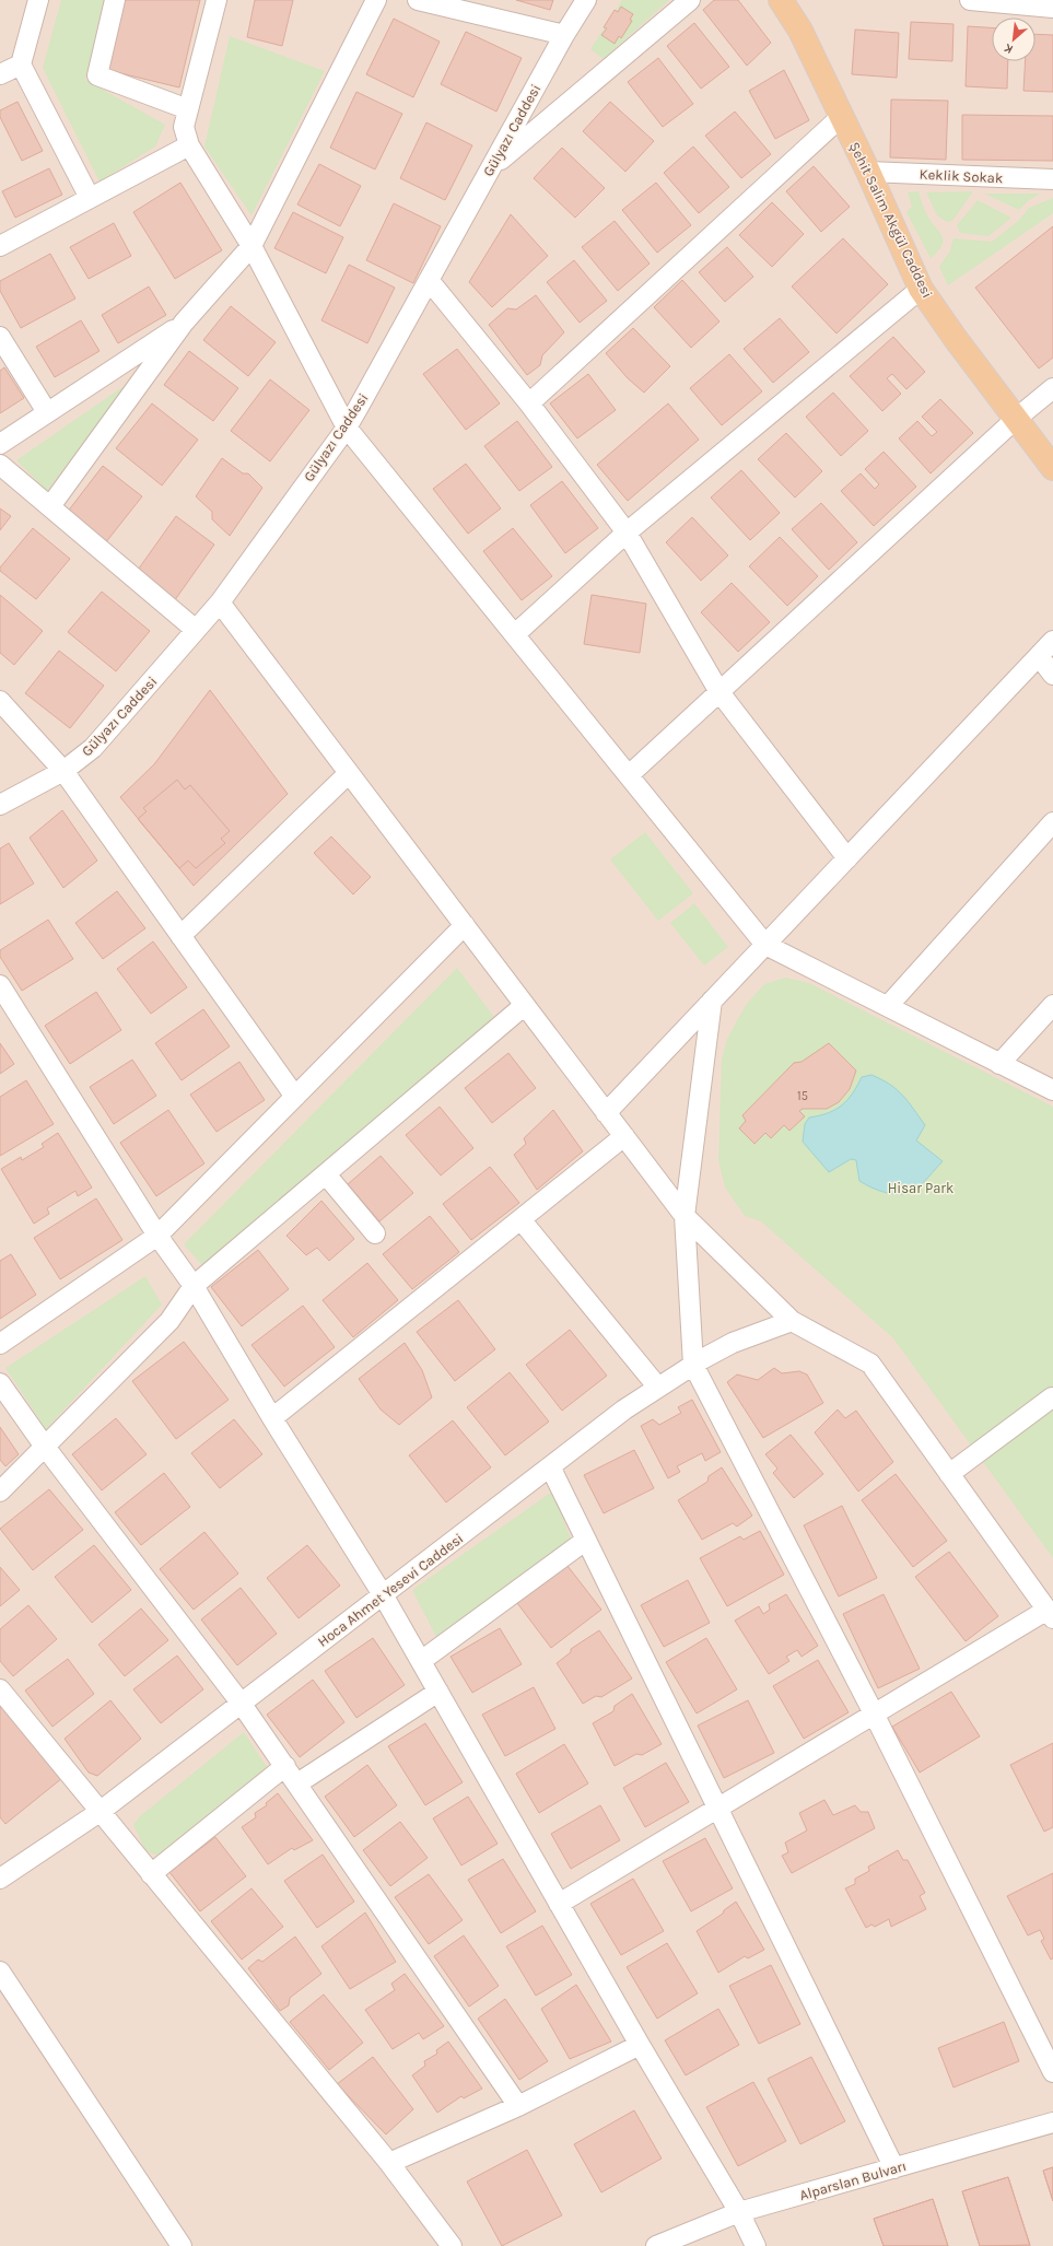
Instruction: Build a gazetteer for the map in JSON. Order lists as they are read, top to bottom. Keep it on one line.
{"streets":{"main road":["Şehit Salim Akgül Caddesi"],"street":["Gülyazı Caddesi","Keklik Sokak","Hoca Ahmet Yesevi Caddesi","Alparslan Bulvarı"]},"crossings":[["Keklik Sokak","Şehit Salim Akgül Caddesi"]],"parks":["Hisar Park"],"house_numbers":["15"],"north":"bottom left"}
